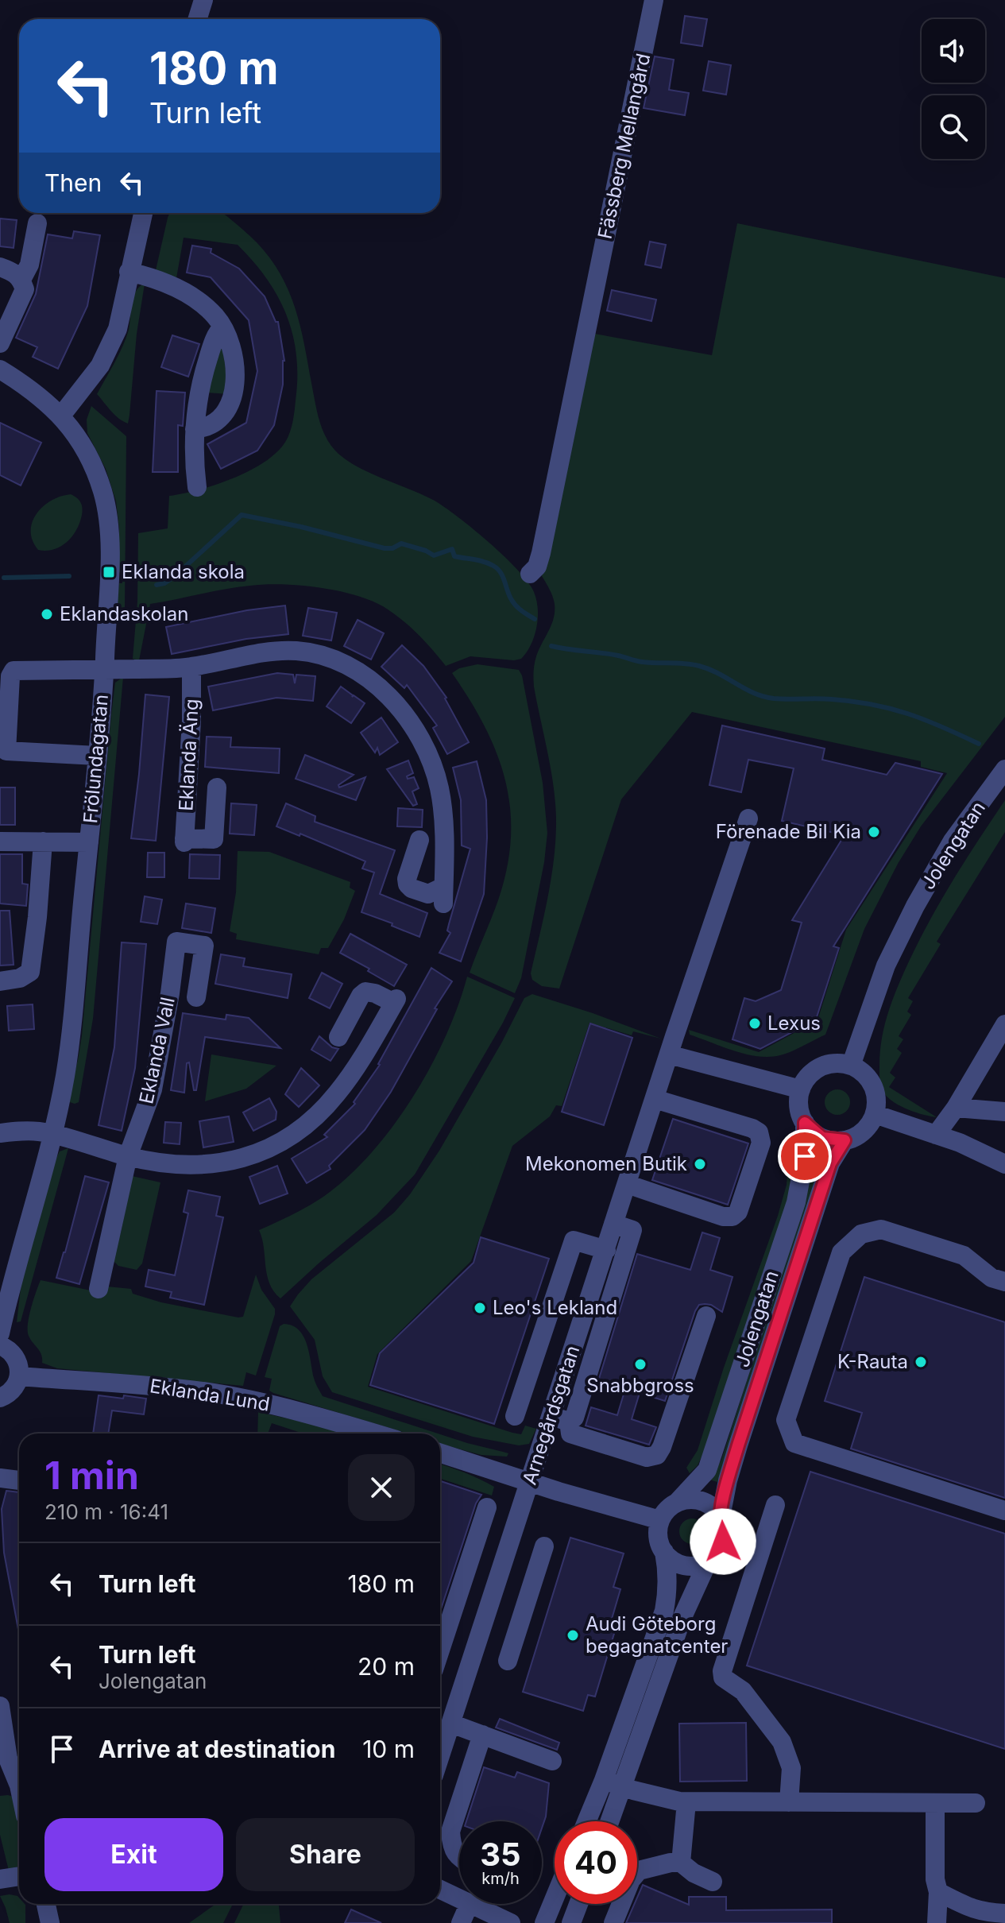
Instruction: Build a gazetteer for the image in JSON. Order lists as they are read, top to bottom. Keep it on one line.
{"streets":{"street":["Fässberg Mellangård","Eklanda Äng","Frölundagatan","Jolengatan","Eklanda Vall","Eklanda Lund","Arnegårdsgatan"]},"places":{"transit":["Eklanda skola"],"other":["Eklandaskolan","Förenade Bil Kia","Lexus","Mekonomen Butik","Leo's Lekland","K-Rauta","Snabbgross","Audi Göteborg begagnatcenter"]},"page":{"turn":["180 m","Turn left"],"then":"Then","heading":["1 min","210 m · 16:41"],"list":[{"name":"Turn left","value":"180 m"},{"name":"Turn left","note":"Jolengatan","value":"20 m"},{"name":"Arrive at destination","value":"10 m"}],"buttons":["Exit","Share"],"speed":"35 km/h","limit":"40"}}
